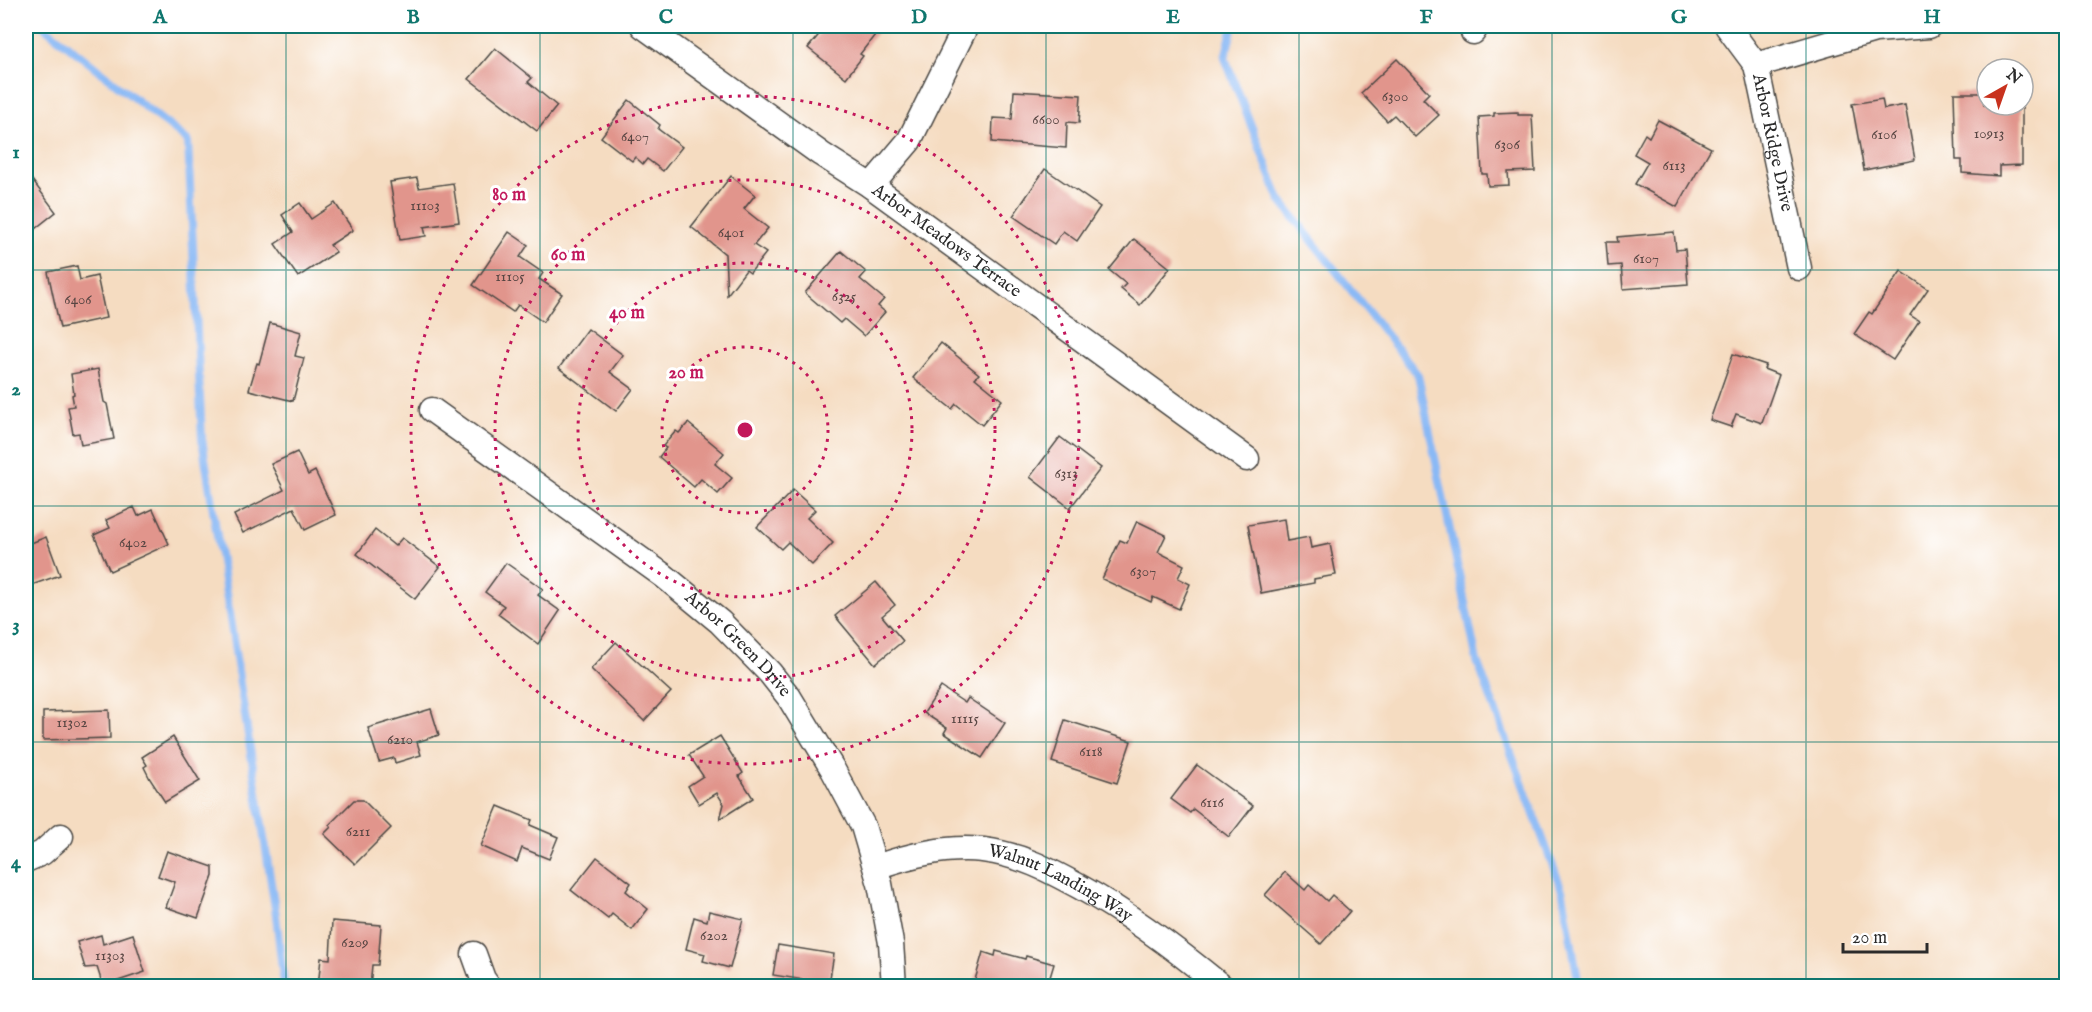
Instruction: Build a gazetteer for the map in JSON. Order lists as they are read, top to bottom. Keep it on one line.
{"streets":{"street":["Arbor Ridge Drive","Arbor Meadows Terrace","Arbor Green Drive","Walnut Landing Way"]},"crossings":[["Arbor Green Drive","Walnut Landing Way"]],"house_numbers":["6300","6600","10913","6106","6407","6306","6113","11103","6401","6107","11105","6325","6406","6313","6402","6307","11115","11302","6210","6118","6116","6211","6202","6209","11303"],"scale_bar":"20 m","north":"top right","grid":{"columns":["A","B","C","D","E","F","G","H"],"rows":["1","2","3","4"]},"rings":["80 m","60 m","40 m","20 m"]}
